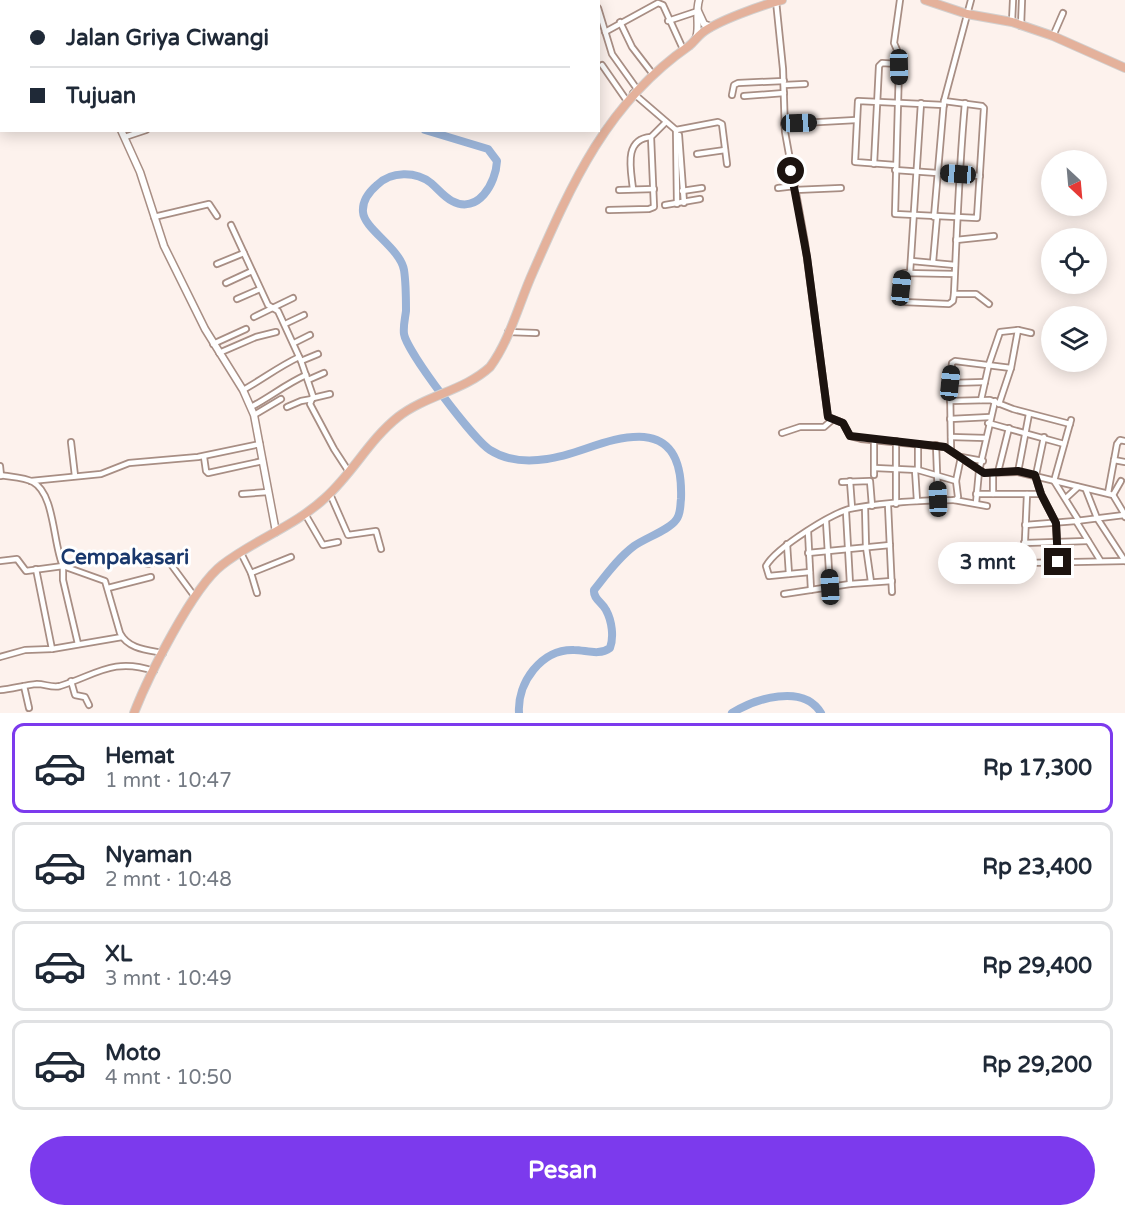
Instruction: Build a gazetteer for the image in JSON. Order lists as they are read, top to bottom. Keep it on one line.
{"districts":["Cempakasari"],"north":"bottom right","page":{"banner":["Jalan Griya Ciwangi","Tujuan"],"bubble":"3 mnt","list":[{"name":"Hemat","note":"1 mnt · 10:47","value":"Rp 17,300"},{"name":"Nyaman","note":"2 mnt · 10:48","value":"Rp 23,400"},{"name":"XL","note":"3 mnt · 10:49","value":"Rp 29,400"},{"name":"Moto","note":"4 mnt · 10:50","value":"Rp 29,200"}],"buttons":"Pesan"}}
